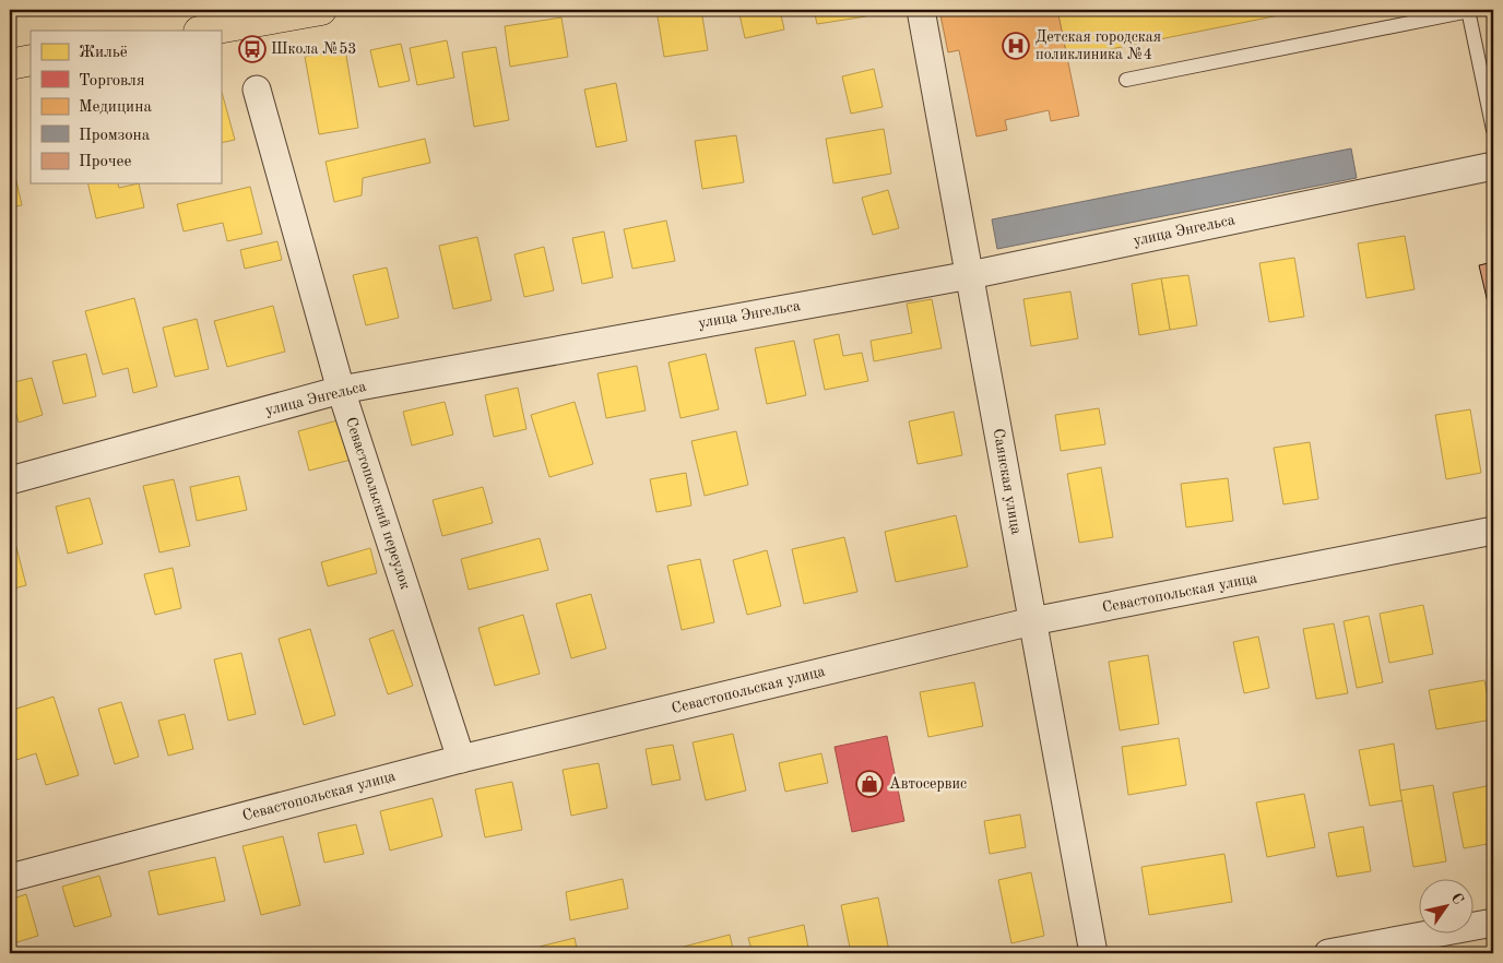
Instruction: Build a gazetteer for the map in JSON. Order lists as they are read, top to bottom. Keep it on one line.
{"streets":{"street":["улица Энгельса","Саянская улица","Севастопольский переулок","Севастопольская улица"]},"crossings":[["улица Энгельса","Саянская улица"],["улица Энгельса","Севастопольский переулок"],["Саянская улица","Севастопольская улица"],["Севастопольский переулок","Севастопольская улица"]],"places":{"hospital":["Детская городская поликлиника №4"],"bus stop":["Школа №53"],"shop":["Автосервис"]},"legend":["Жильё","Торговля","Медицина","Промзона","Прочее"],"north":"top right"}
